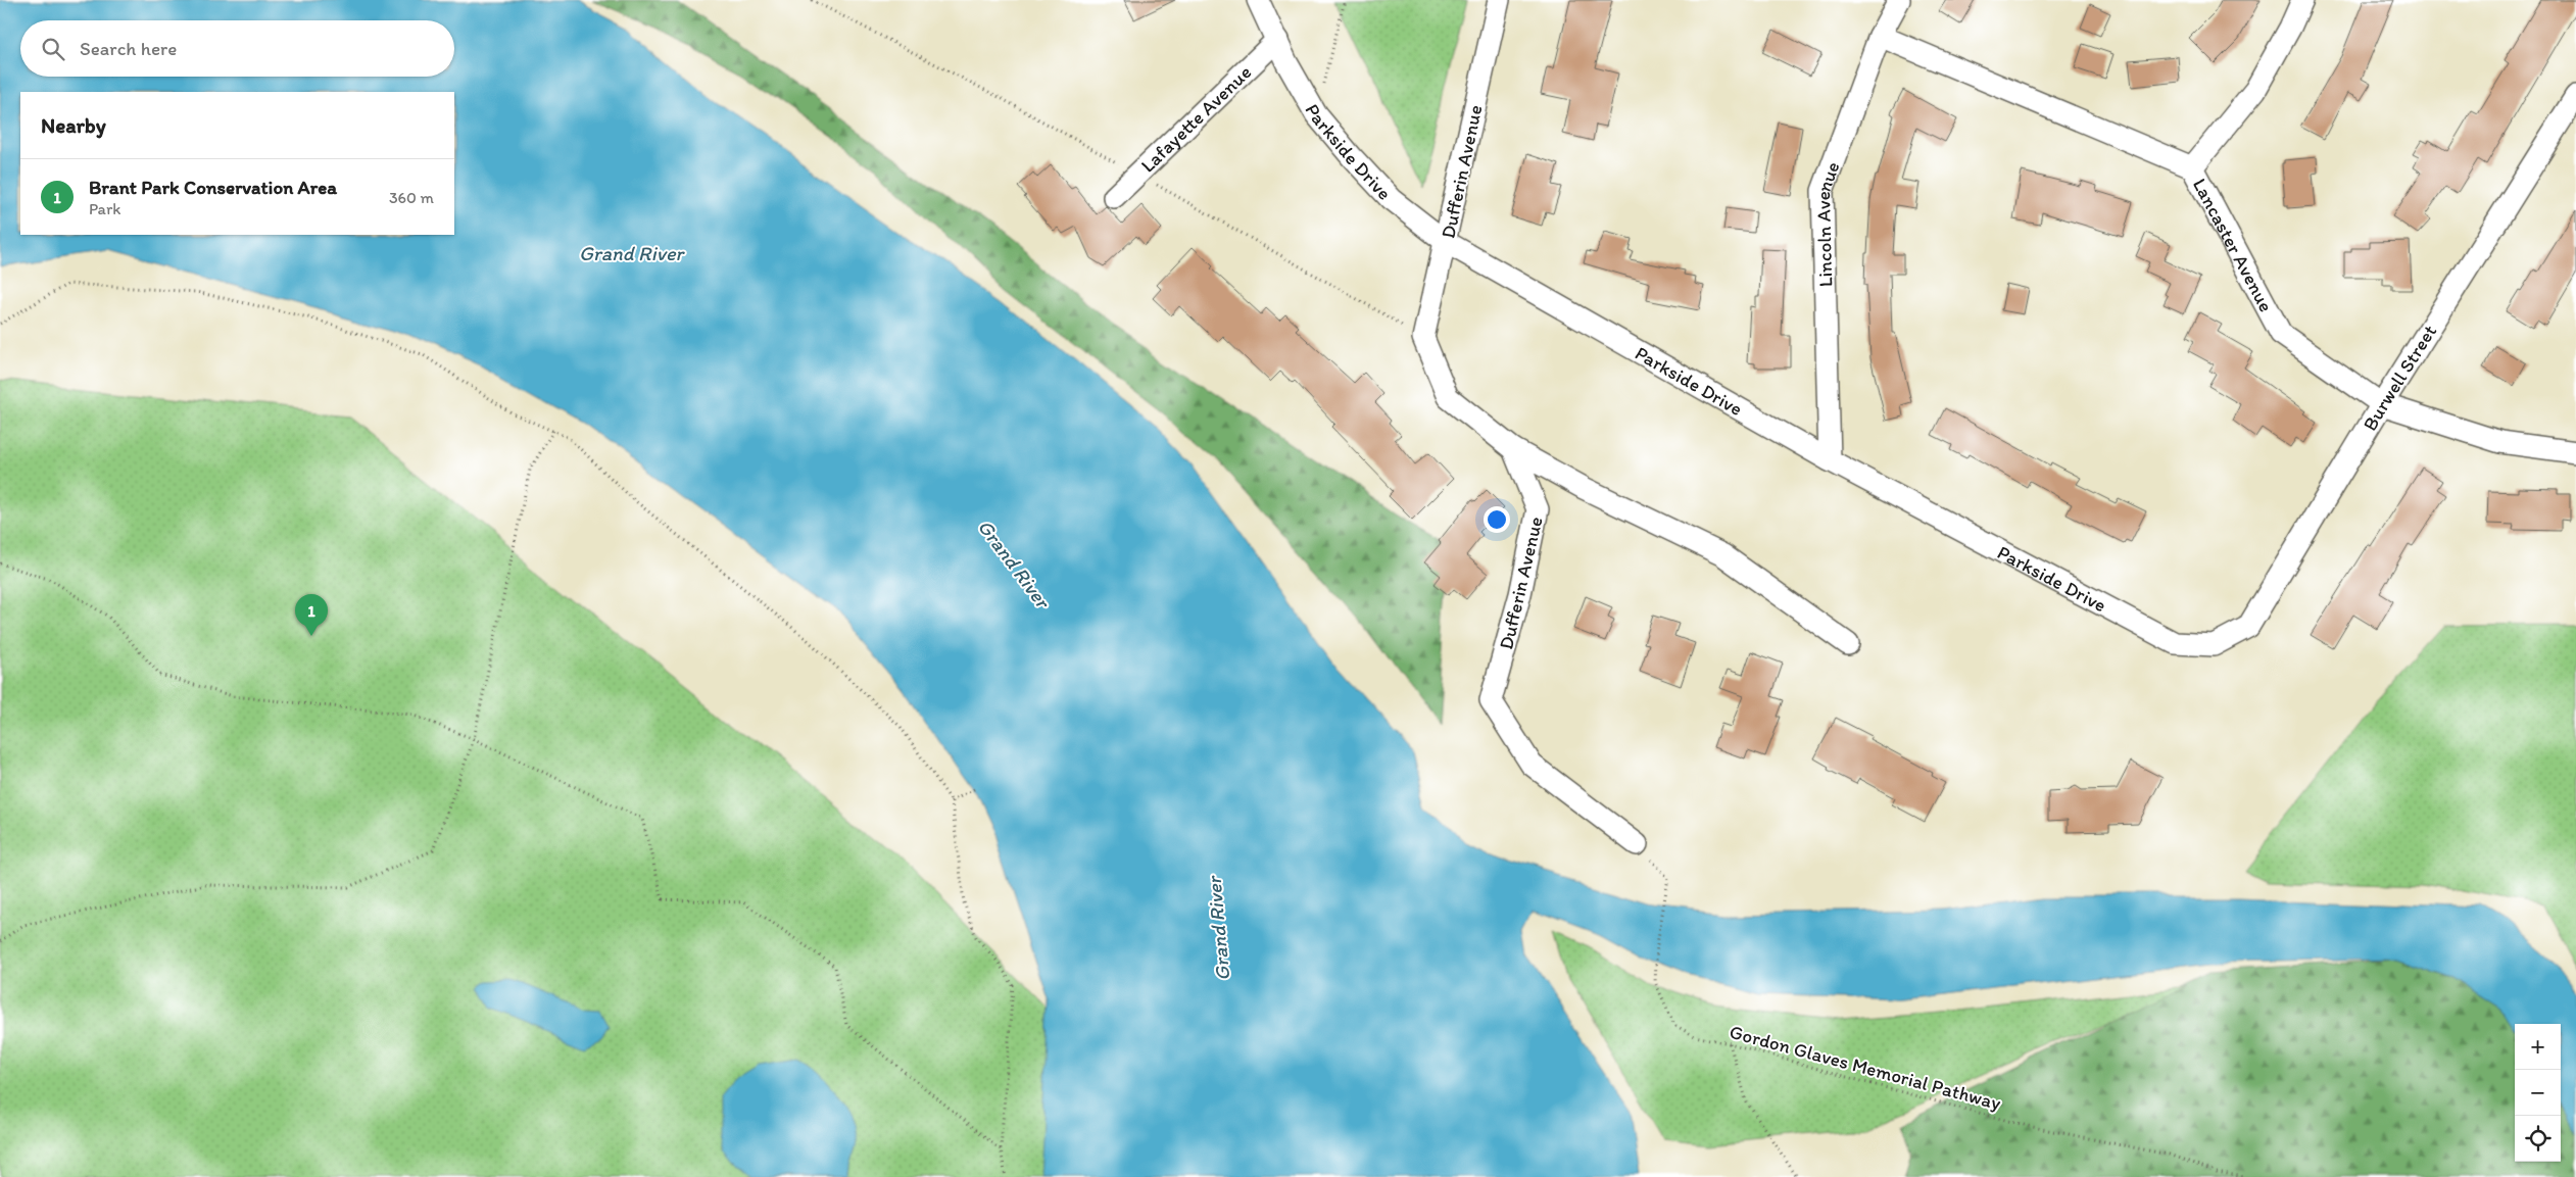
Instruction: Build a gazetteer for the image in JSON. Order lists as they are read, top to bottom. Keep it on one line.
{"streets":{"street":["Lafayette Avenue","Parkside Drive","Dufferin Avenue","Lincoln Avenue","Lancaster Avenue","Burwell Street"],"path":["Gordon Glaves Memorial Pathway"]},"crossings":[["Lafayette Avenue","Parkside Drive"],["Parkside Drive","Dufferin Avenue"],["Parkside Drive","Lincoln Avenue"],["Parkside Drive","Burwell Street"],["Dufferin Avenue","Gordon Glaves Memorial Pathway"],["Lincoln Avenue","Lancaster Avenue"],["Lancaster Avenue","Burwell Street"]],"water":["Grand River"],"page":{"search":"Search here","heading":"Nearby","list":[{"mark":"1","name":"Brant Park Conservation Area","note":"Park","value":"360 m"}],"pins":"1","map_buttons":["+","−"]}}
